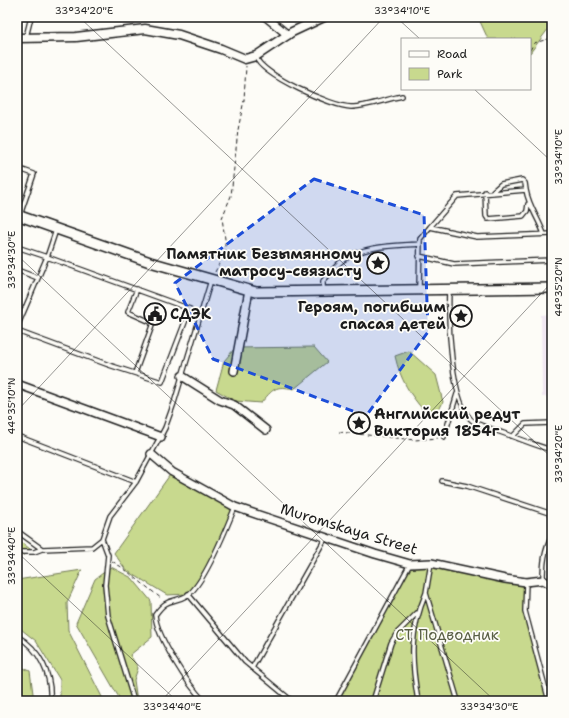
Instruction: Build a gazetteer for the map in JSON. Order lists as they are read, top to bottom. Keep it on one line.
{"streets":{"street":["Muromskaya Street"]},"parks":["СТ Подводник"],"places":{"place":["Памятник Безымянному матросу-связисту","Героям, погибшим спасая детей","Английский редут Виктория 1854г"],"public building":["СДЭК"]},"legend":["Road","Park"],"coordinates":["33°34'20\"E","33°34'10\"E","33°34'30\"E","44°35'20\"N","44°35'10\"N","33°34'40\"E"]}
